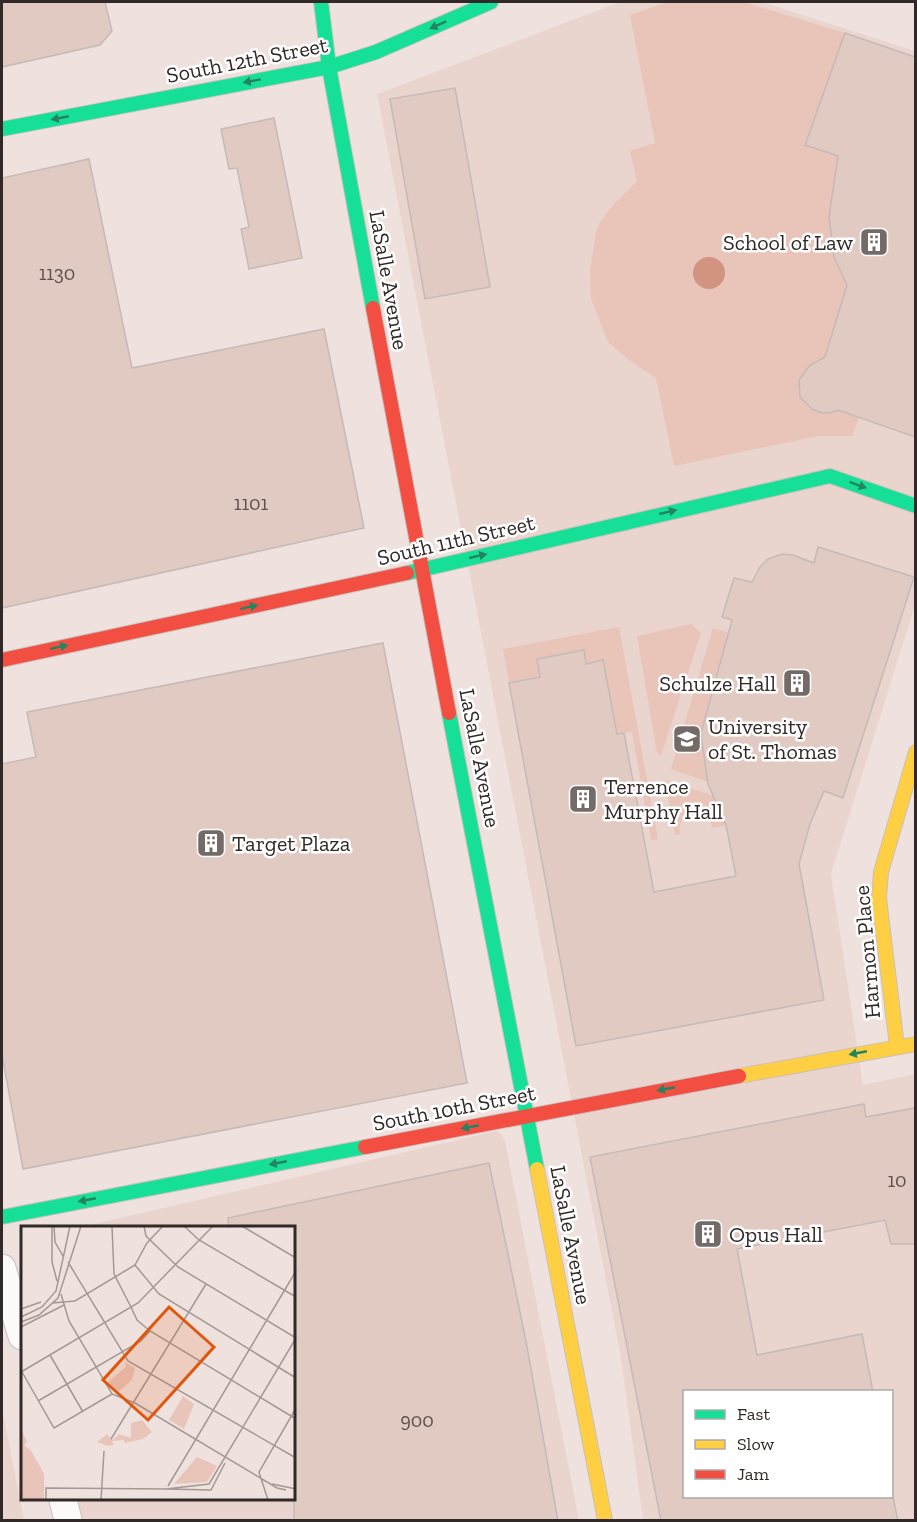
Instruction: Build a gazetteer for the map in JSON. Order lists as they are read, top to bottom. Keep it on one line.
{"streets":{"street":["South 12th Street","LaSalle Avenue","South 11th Street","Harmon Place","South 10th Street"]},"crossings":[["South 12th Street","LaSalle Avenue"],["LaSalle Avenue","South 11th Street"],["LaSalle Avenue","South 10th Street"],["Harmon Place","South 10th Street"]],"one_way":["South 12th Street","South 11th Street","South 10th Street"],"places":{"building":["School of Law","Schulze Hall","Terrence Murphy Hall","Target Plaza","Opus Hall"],"school or university":["University of St. Thomas"]},"house_numbers":["1130","1101","10","900"],"legend":["Fast","Slow","Jam"]}
